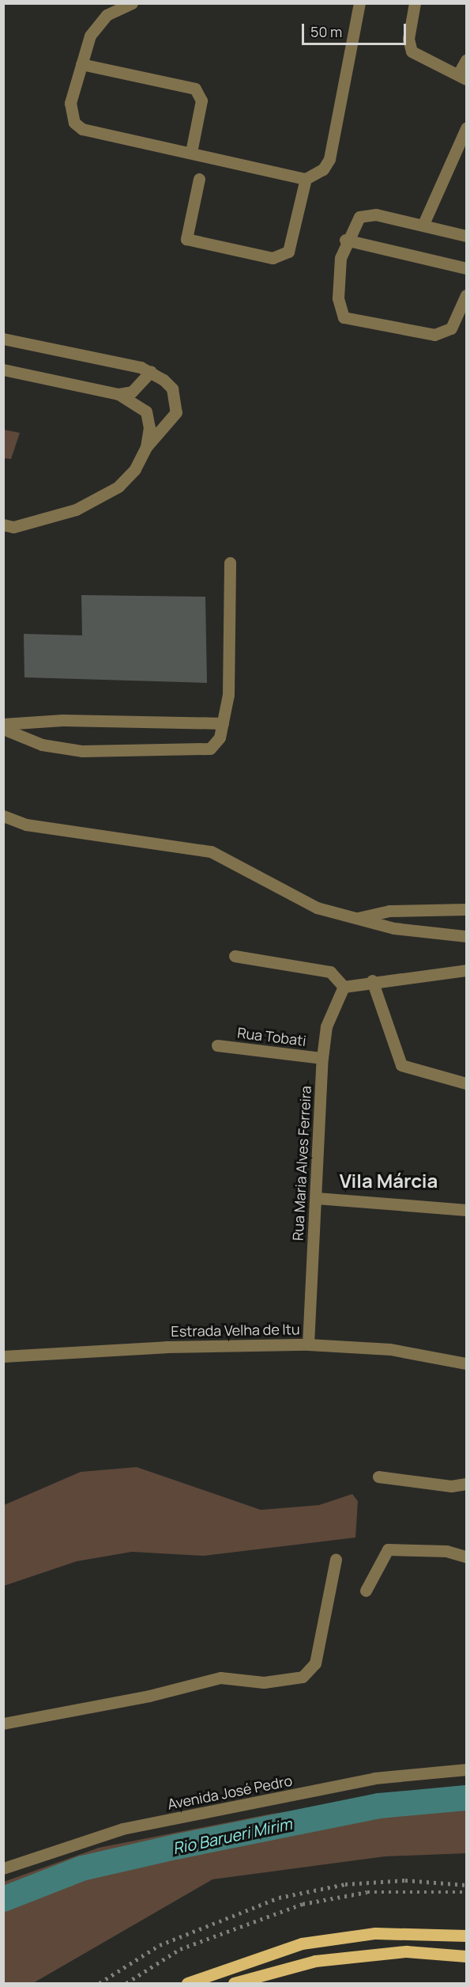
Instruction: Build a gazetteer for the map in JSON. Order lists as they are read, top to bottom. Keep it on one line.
{"streets":{"street":["Rua Tobati","Rua Maria Alves Ferreira","Estrada Velha de Itu","Avenida José Pedro"]},"crossings":[["Rua Tobati","Rua Maria Alves Ferreira"],["Rua Maria Alves Ferreira","Estrada Velha de Itu"]],"districts":["Vila Márcia"],"water":["Rio Barueri Mirim"],"scale_bar":"50 m"}
